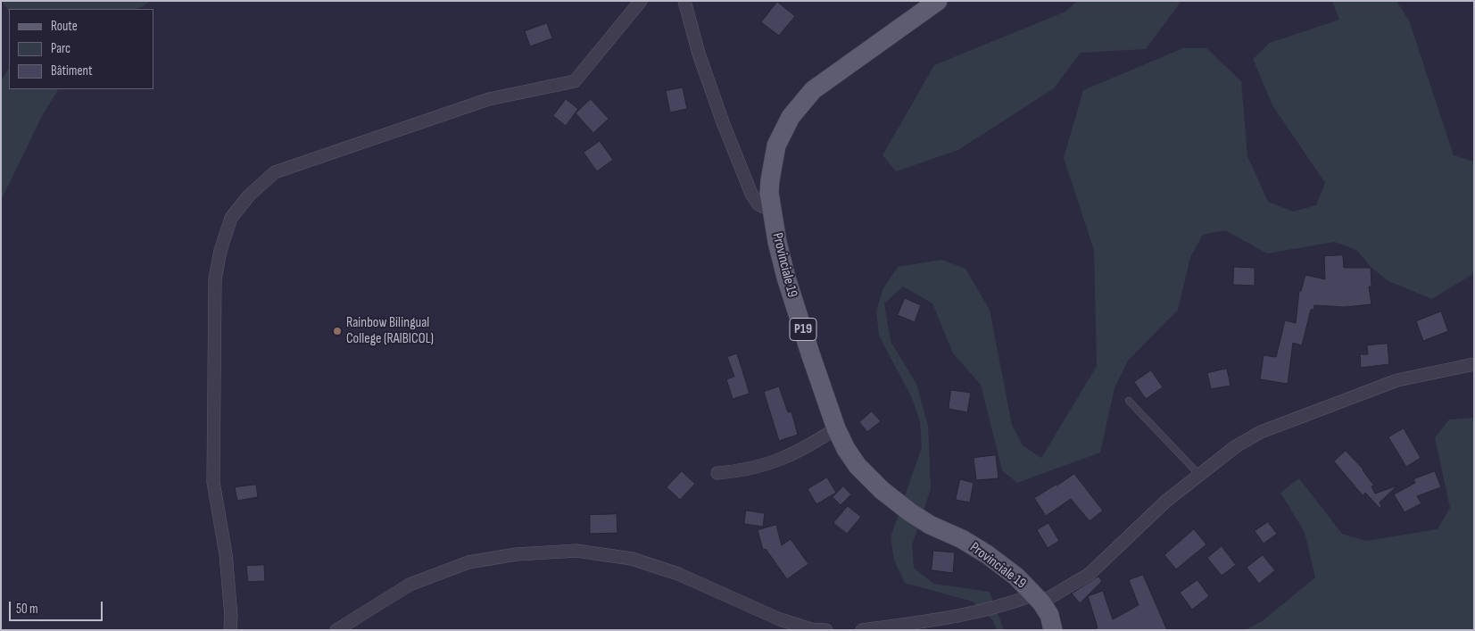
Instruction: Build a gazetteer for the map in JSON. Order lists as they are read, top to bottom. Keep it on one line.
{"streets":{"main road":["Provinciale 19","P19"]},"places":["Rainbow Bilingual College (RAIBICOL)"],"legend":["Route","Parc","Bâtiment"],"scale_bar":"50 m"}
